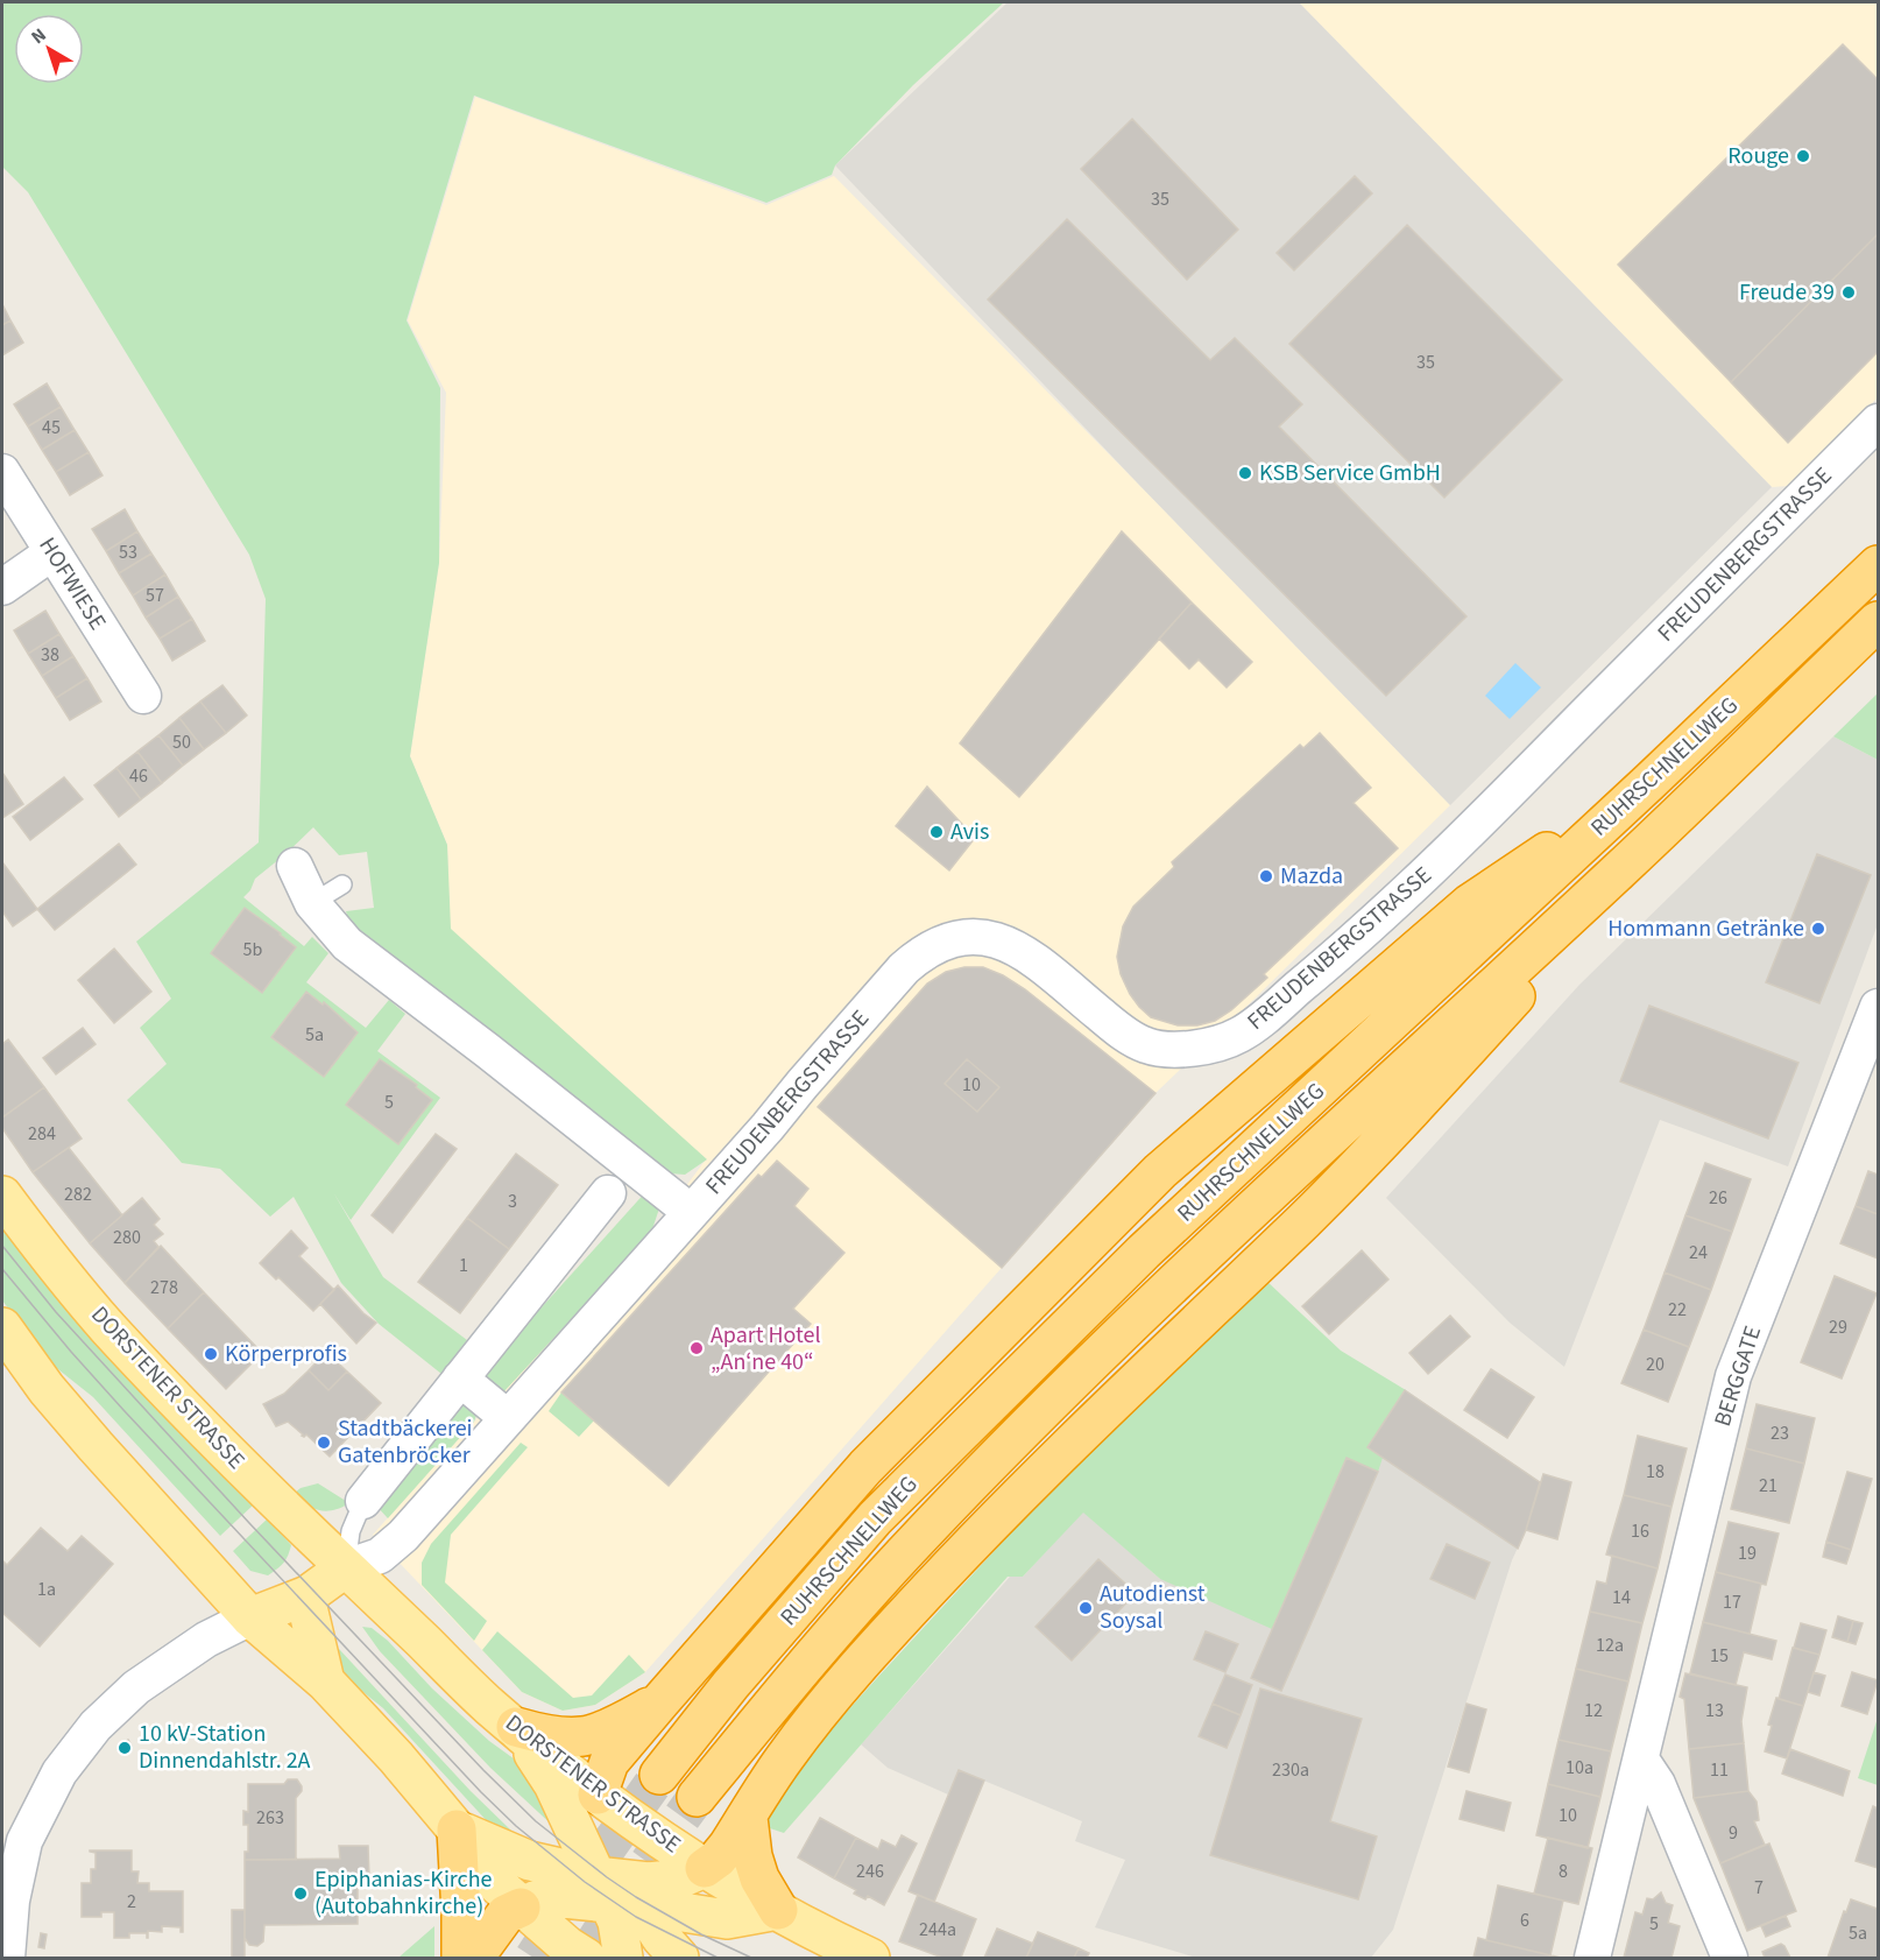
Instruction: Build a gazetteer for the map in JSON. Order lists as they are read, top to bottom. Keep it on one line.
{"streets":{"highway":["RUHRSCHNELLWEG"],"main road":["DORSTENER STRASSE"],"street":["FREUDENBERGSTRASSE","HOFWIESE","BERGGATE"]},"crossings":[["FREUDENBERGSTRASSE","DORSTENER STRASSE"]],"places":["Rouge","Freude 39","KSB Service GmbH","Avis","Mazda","Hommann Getränke","Apart Hotel „An‘ne 40“","Körperprofis","Stadtbäckerei Gatenbröcker","Autodienst Soysal","10 kV-Station Dinnendahlstr. 2A","Epiphanias-Kirche (Autobahnkirche)"],"house_numbers":["35","35","45","53","57","38","50","46","5b","5a","10","5","284","282","26","3","280","24","1","278","22","29","20","23","18","21","16","19","1a","14","17","12a","15","12","13","10a","230a","11","10","263","9","246","8","7","2","6","5","244a","5a"],"north":"top left"}
